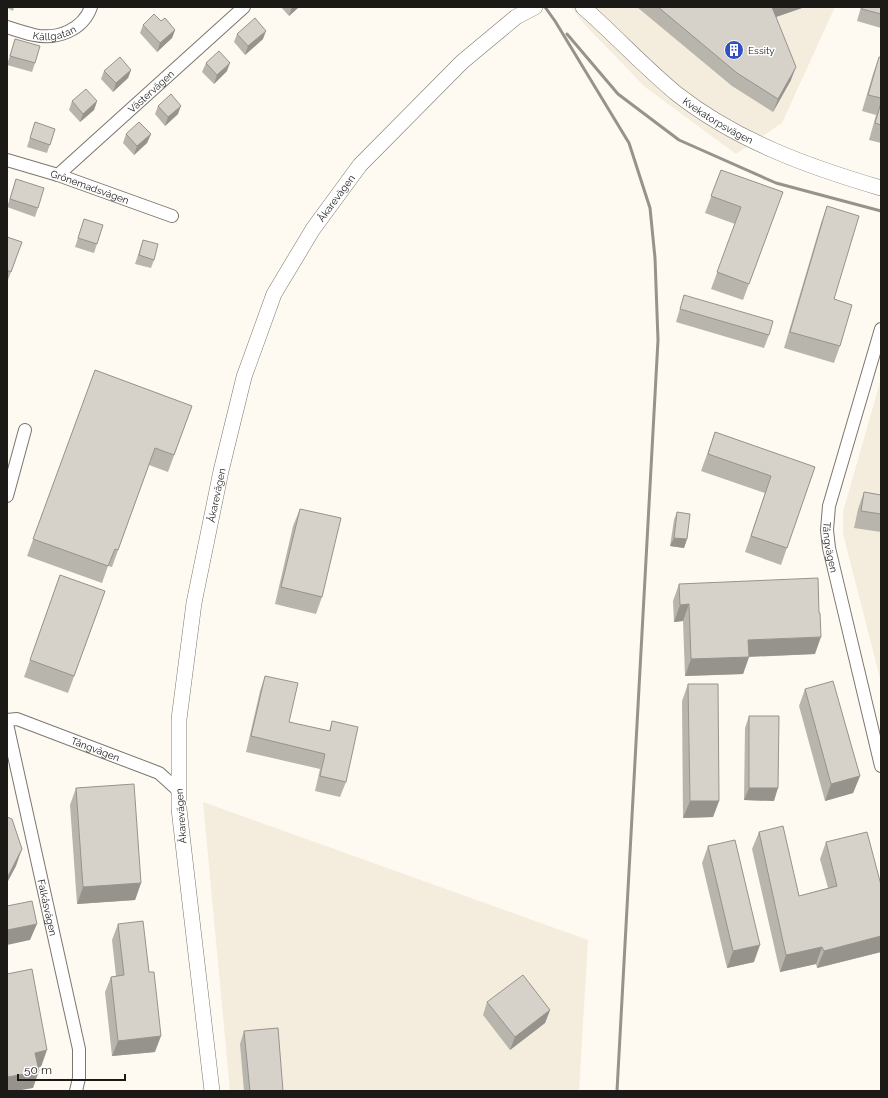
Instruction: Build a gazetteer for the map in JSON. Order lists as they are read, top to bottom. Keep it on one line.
{"streets":{"street":["Källgatan","Västervägen","Kvekatorpsvägen","Grönemadsvägen","Åkarevägen","Tångvägen","Falkåsvägen"]},"crossings":[["Västervägen","Grönemadsvägen"],["Åkarevägen","Tångvägen"]],"places":{"building":["Essity"]},"scale_bar":"50 m"}
